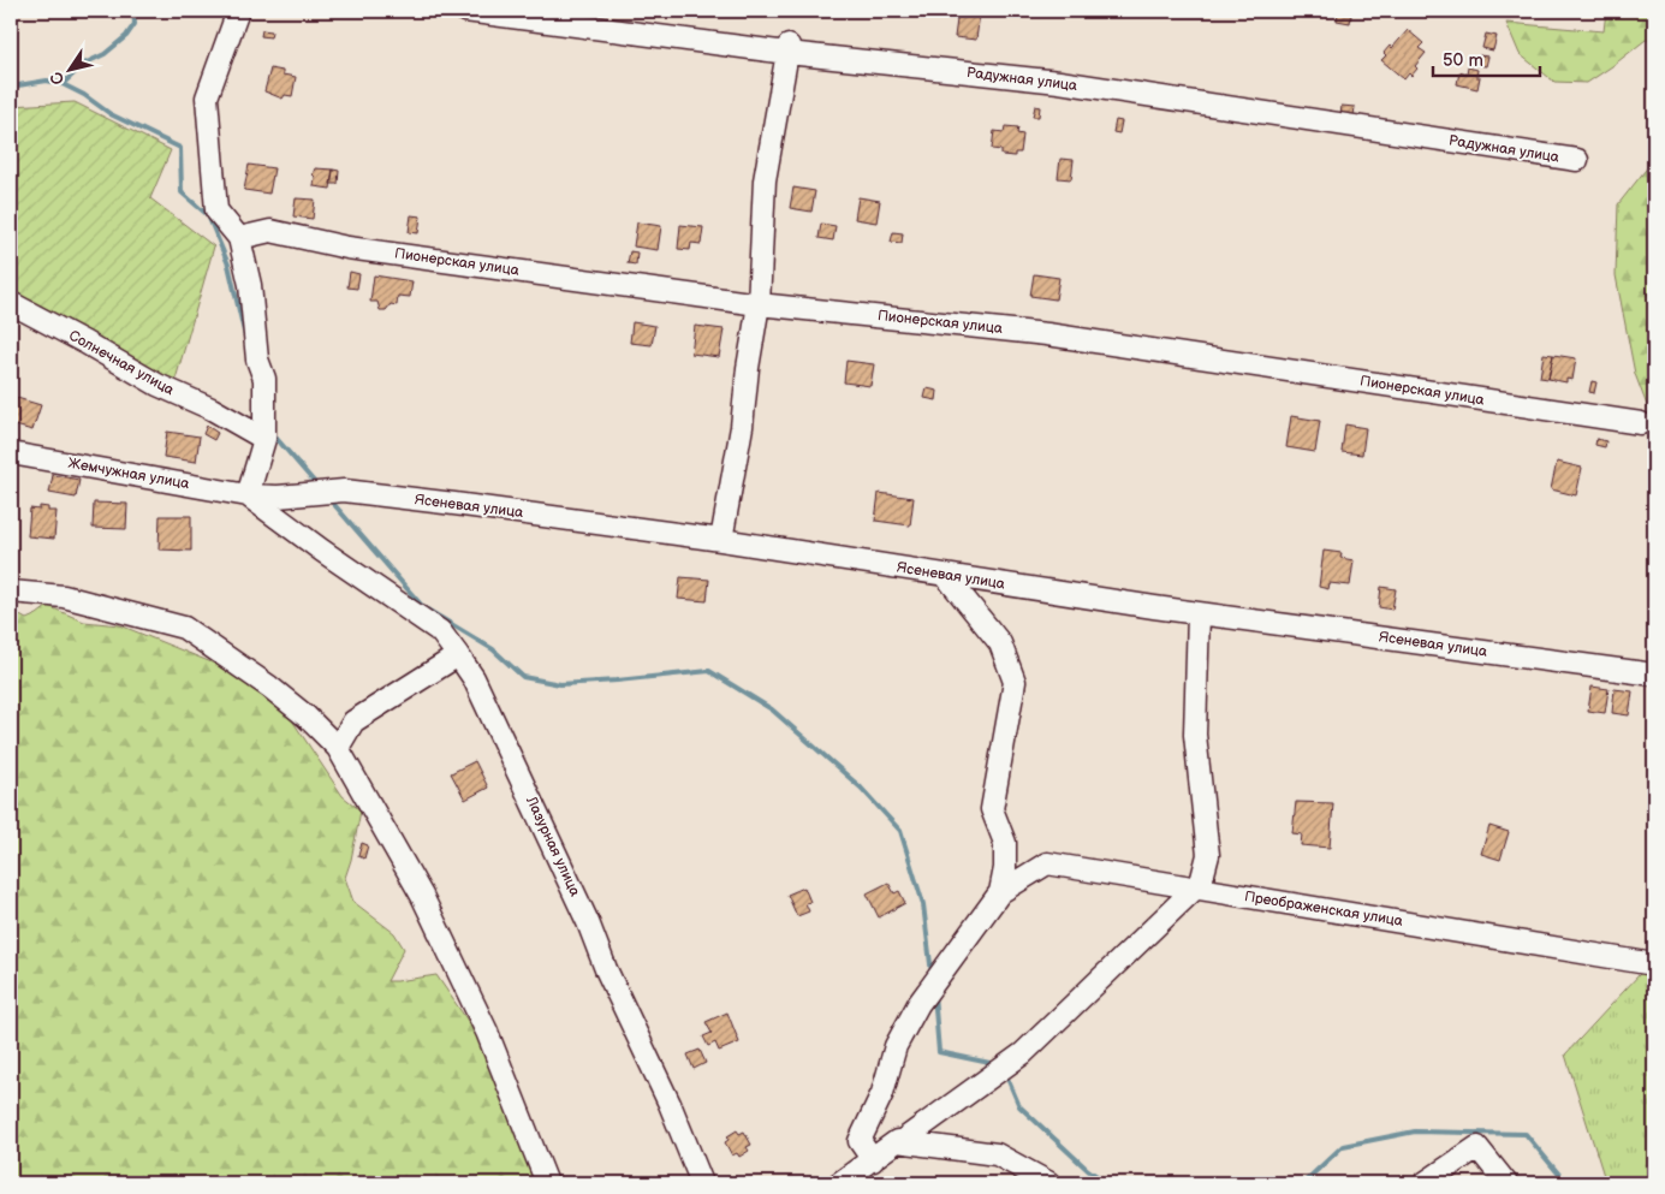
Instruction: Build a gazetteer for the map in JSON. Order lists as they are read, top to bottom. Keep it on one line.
{"streets":{"street":["Радужная улица","Пионерская улица","Солнечная улица","Жемчужная улица","Ясеневая улица","Лазурная улица","Преображенская улица"]},"crossings":[["Жемчужная улица","Ясеневая улица"],["Жемчужная улица","Лазурная улица"],["Ясеневая улица","Лазурная улица"]],"scale_bar":"50 m","north":"bottom left"}
